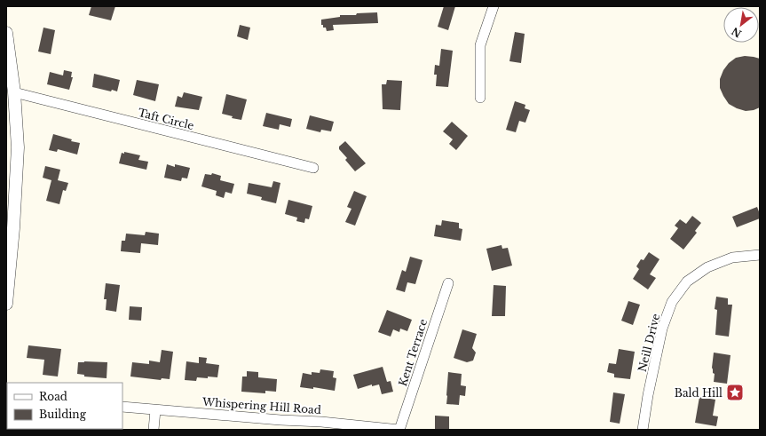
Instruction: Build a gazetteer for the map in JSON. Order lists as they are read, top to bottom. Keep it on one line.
{"streets":{"street":["Taft Circle","Neill Drive","Kent Terrace","Whispering Hill Road"]},"crossings":[["Kent Terrace","Whispering Hill Road"]],"places":{"place":["Bald Hill"]},"legend":["Road","Building"],"north":"bottom left"}
